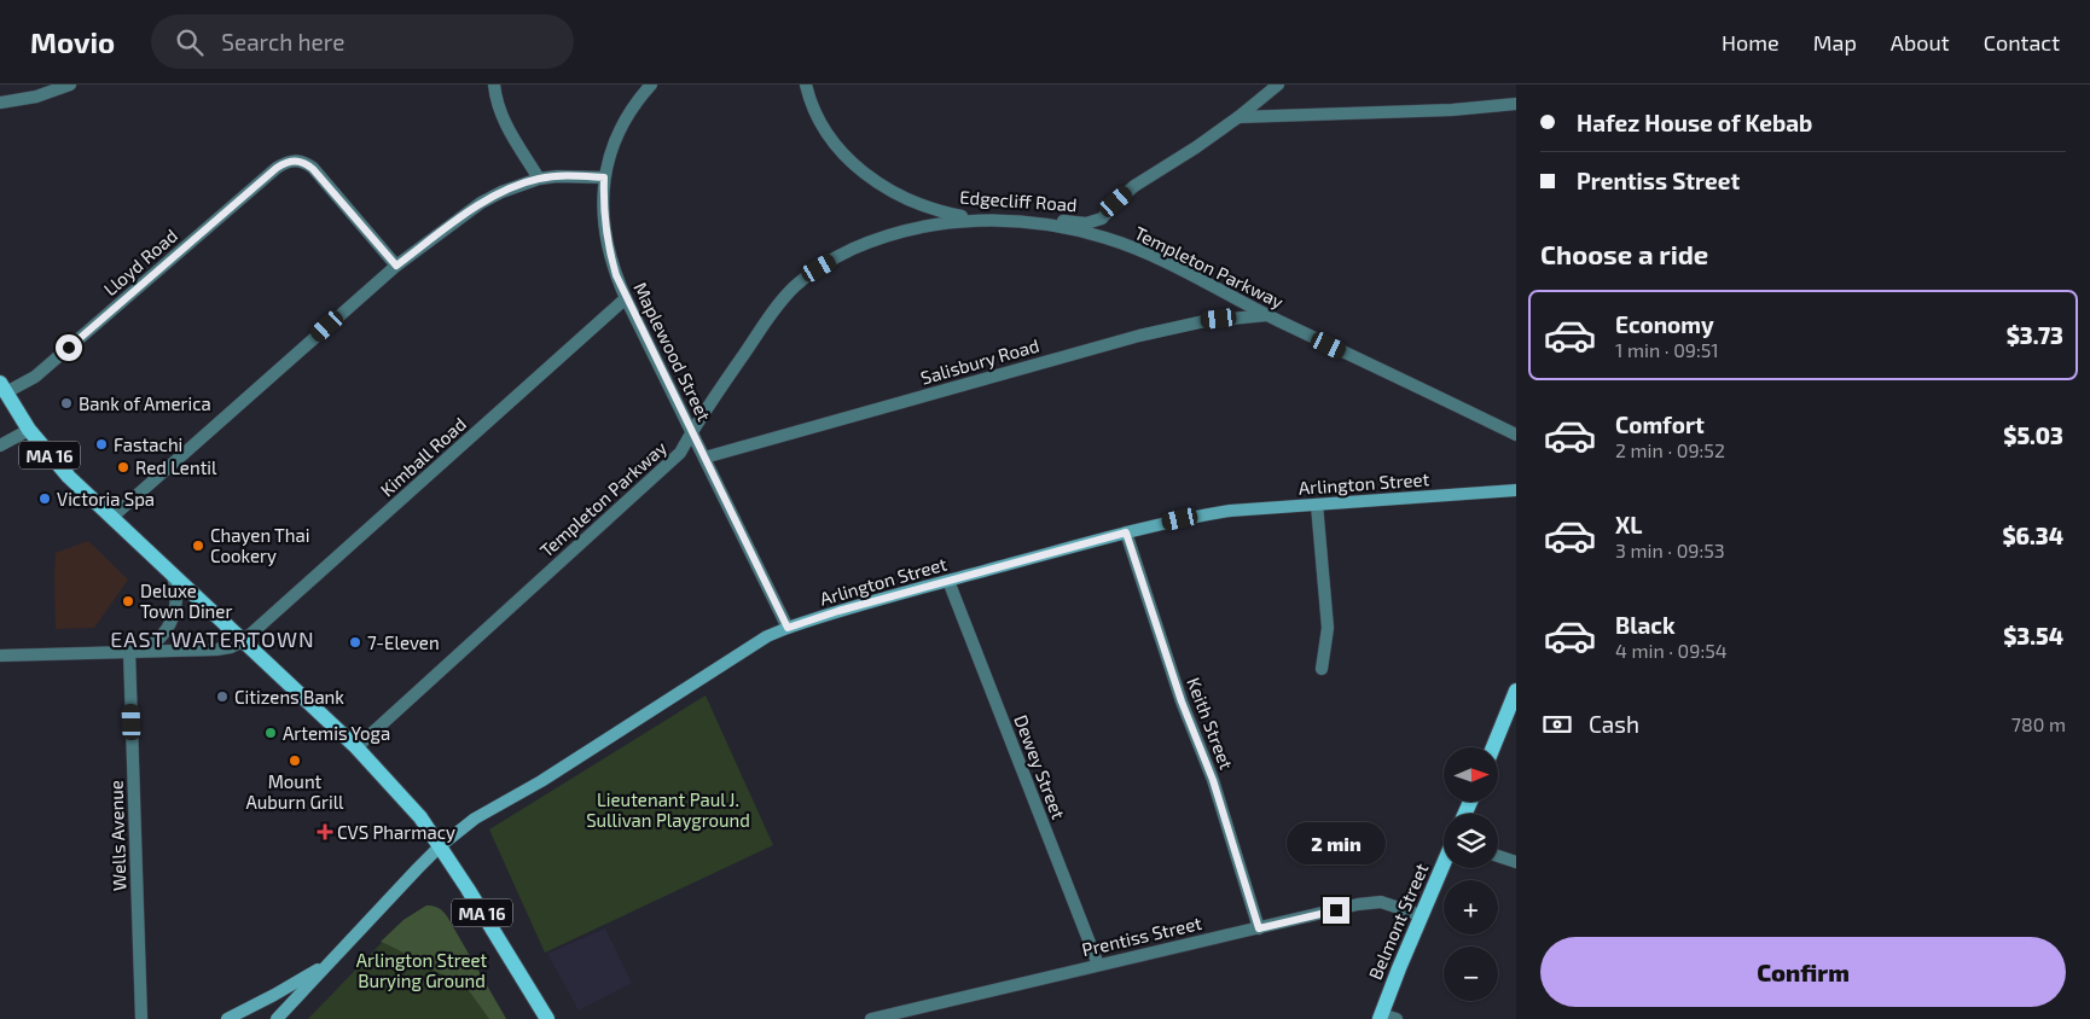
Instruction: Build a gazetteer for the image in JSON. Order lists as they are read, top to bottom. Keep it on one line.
{"streets":{"main road":["MA 16","Belmont Street"],"street":["Edgecliff Road","Lloyd Road","Templeton Parkway","Maplewood Street","Salisbury Road","Kimball Road","Arlington Street","Keith Street","Dewey Street","Wells Avenue","Prentiss Street"]},"crossings":[["Edgecliff Road","Templeton Parkway"],["Lloyd Road","MA 16"],["Templeton Parkway","Maplewood Street"],["Templeton Parkway","Salisbury Road"],["Templeton Parkway","MA 16"],["Maplewood Street","Salisbury Road"],["Maplewood Street","Kimball Road"],["Maplewood Street","Arlington Street"],["MA 16","Kimball Road"],["MA 16","Arlington Street"],["Arlington Street","Keith Street"],["Arlington Street","Dewey Street"],["Keith Street","Prentiss Street"],["Dewey Street","Prentiss Street"],["Belmont Street","Prentiss Street"]],"districts":["EAST WATERTOWN"],"parks":["Lieutenant Paul J. Sullivan Playground","Arlington Street Burying Ground"],"places":{"other":["Bank of America","Fastachi","Red Lentil","Victoria Spa","Chayen Thai Cookery","Deluxe Town Diner","7-Eleven","Citizens Bank","Artemis Yoga","Mount Auburn Grill"],"health":["CVS Pharmacy"]},"north":"right","page":{"header":"Movio","search":"Search here","nav":["Home","Map","About","Contact"],"banner":["Hafez House of Kebab","Prentiss Street"],"heading":"Choose a ride","list":[{"name":"Economy","note":"1 min · 09:51","value":"$3.73"},{"name":"Comfort","note":"2 min · 09:52","value":"$5.03"},{"name":"XL","note":"3 min · 09:53","value":"$6.34"},{"name":"Black","note":"4 min · 09:54","value":"$3.54"}],"pay":["Cash","780 m"],"map_buttons":["+","−"],"bubble":"2 min","buttons":"Confirm"}}
